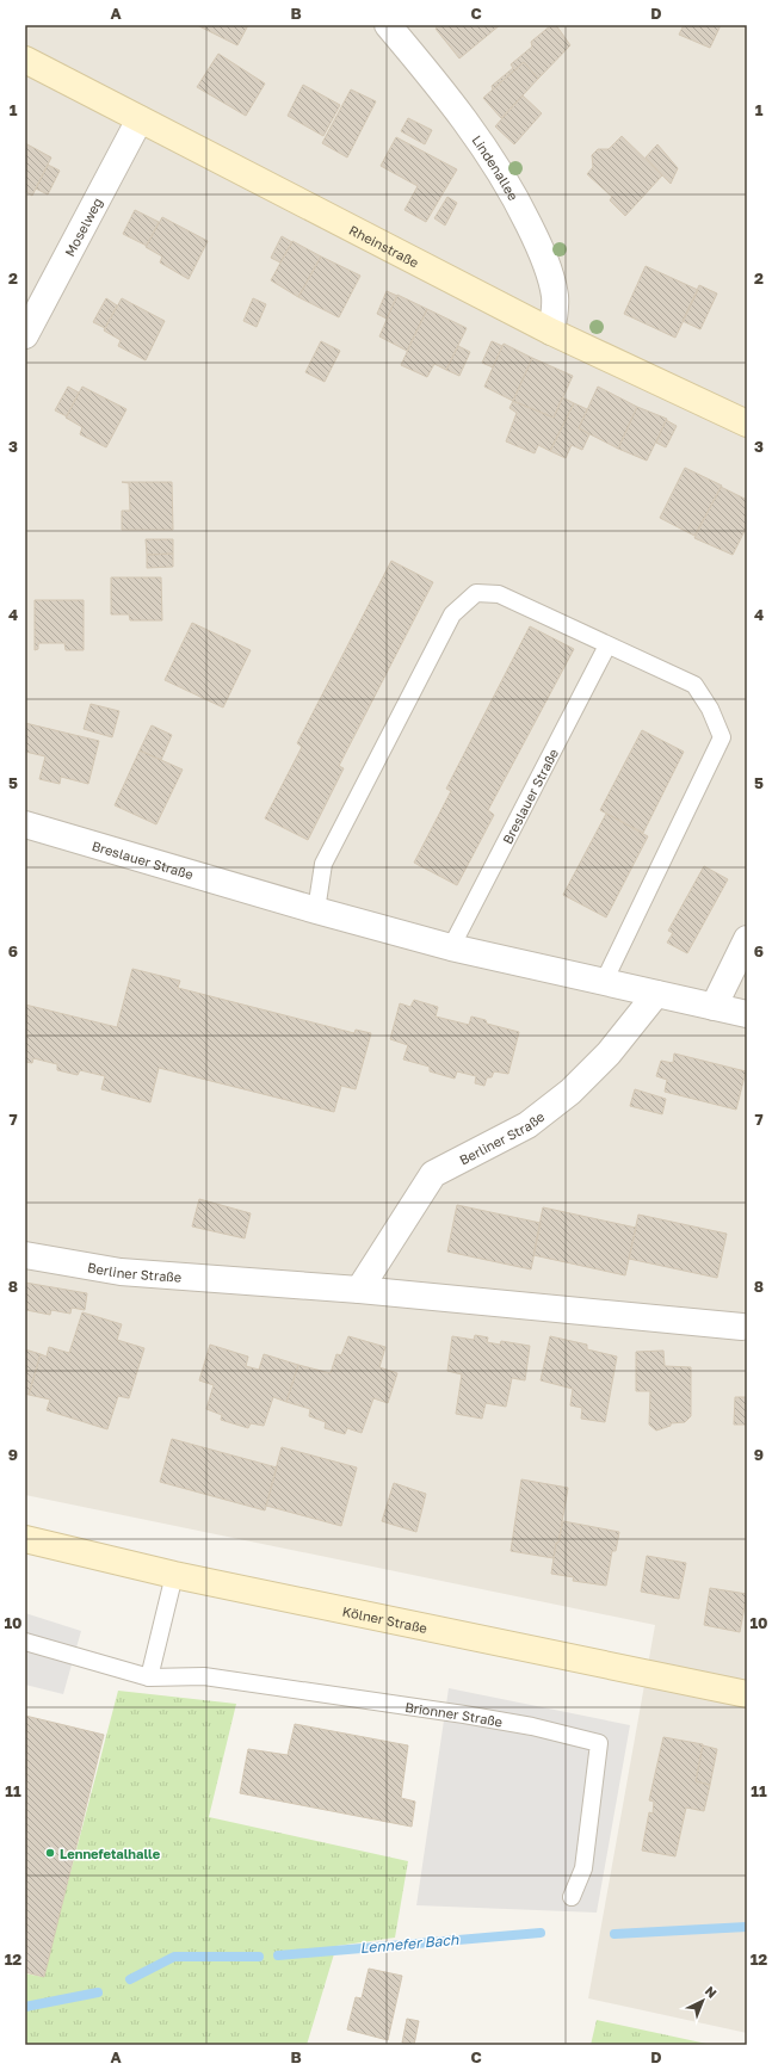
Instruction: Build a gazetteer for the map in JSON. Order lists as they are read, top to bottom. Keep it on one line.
{"streets":{"street":["Lindenallee","Moselweg","Rheinstraße","Breslauer Straße","Berliner Straße","Kölner Straße"],"lane":["Brionner Straße"]},"crossings":[["Lindenallee","Rheinstraße"],["Moselweg","Rheinstraße"],["Breslauer Straße","Berliner Straße"]],"water":["Lennefer Bach"],"places":["Lennefetalhalle"],"north":"top right","grid":{"columns":["A","B","C","D"],"rows":["1","2","3","4","5","6","7","8","9","10","11","12"]}}
